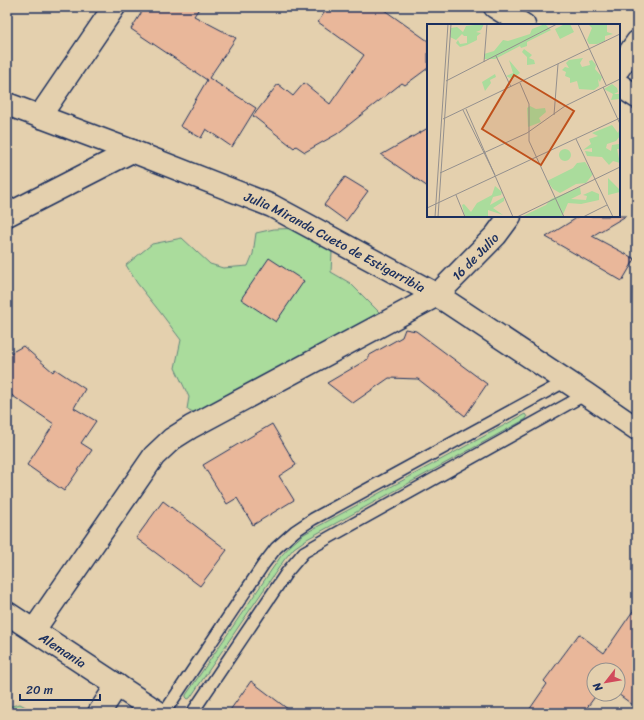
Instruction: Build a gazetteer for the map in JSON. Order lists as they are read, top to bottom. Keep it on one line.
{"streets":{"street":["Julia Miranda Cueto de Estigarribia","16 de Julio","Alemania"]},"crossings":[["Julia Miranda Cueto de Estigarribia","16 de Julio"],["16 de Julio","Alemania"]],"scale_bar":"20 m","north":"bottom left"}
